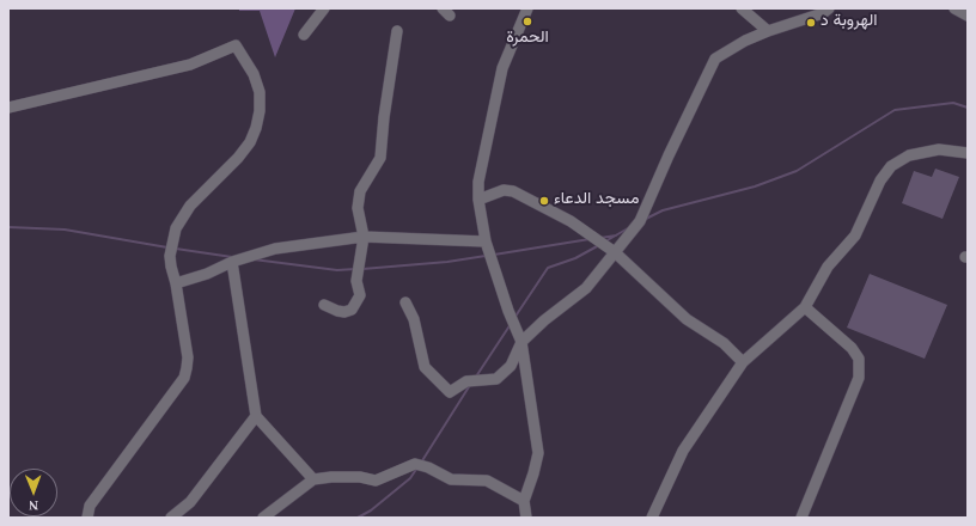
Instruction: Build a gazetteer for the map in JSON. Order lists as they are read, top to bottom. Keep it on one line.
{"places":["الحمرة","الهروبة د","مسجد الدعاء"],"north":"bottom"}
